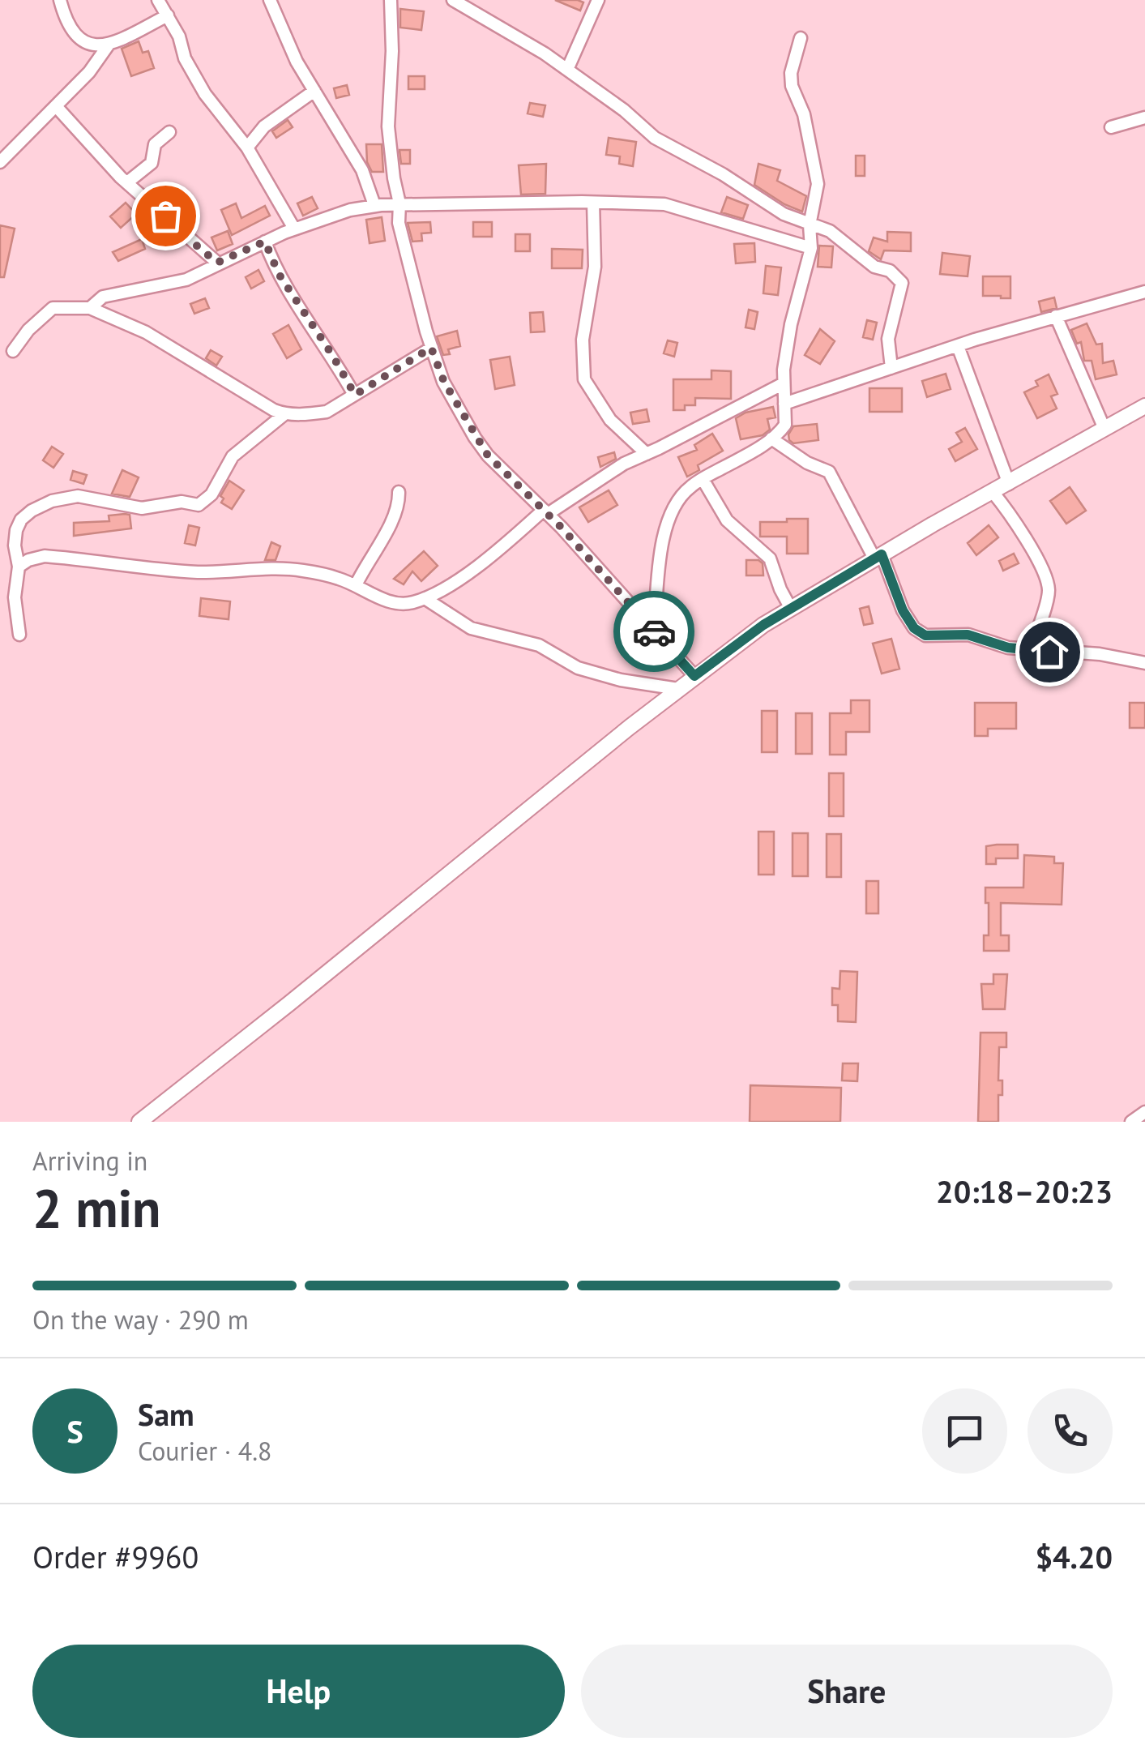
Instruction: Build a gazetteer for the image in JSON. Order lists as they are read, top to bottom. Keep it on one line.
{"page":{"heading":["2 min","Arriving in","20:18–20:23"],"panel":["Sam","Courier · 4.8","Order #9960","$4.20"],"bar":"On the way · 290 m","round":"S","buttons":["Help","Share"]}}
